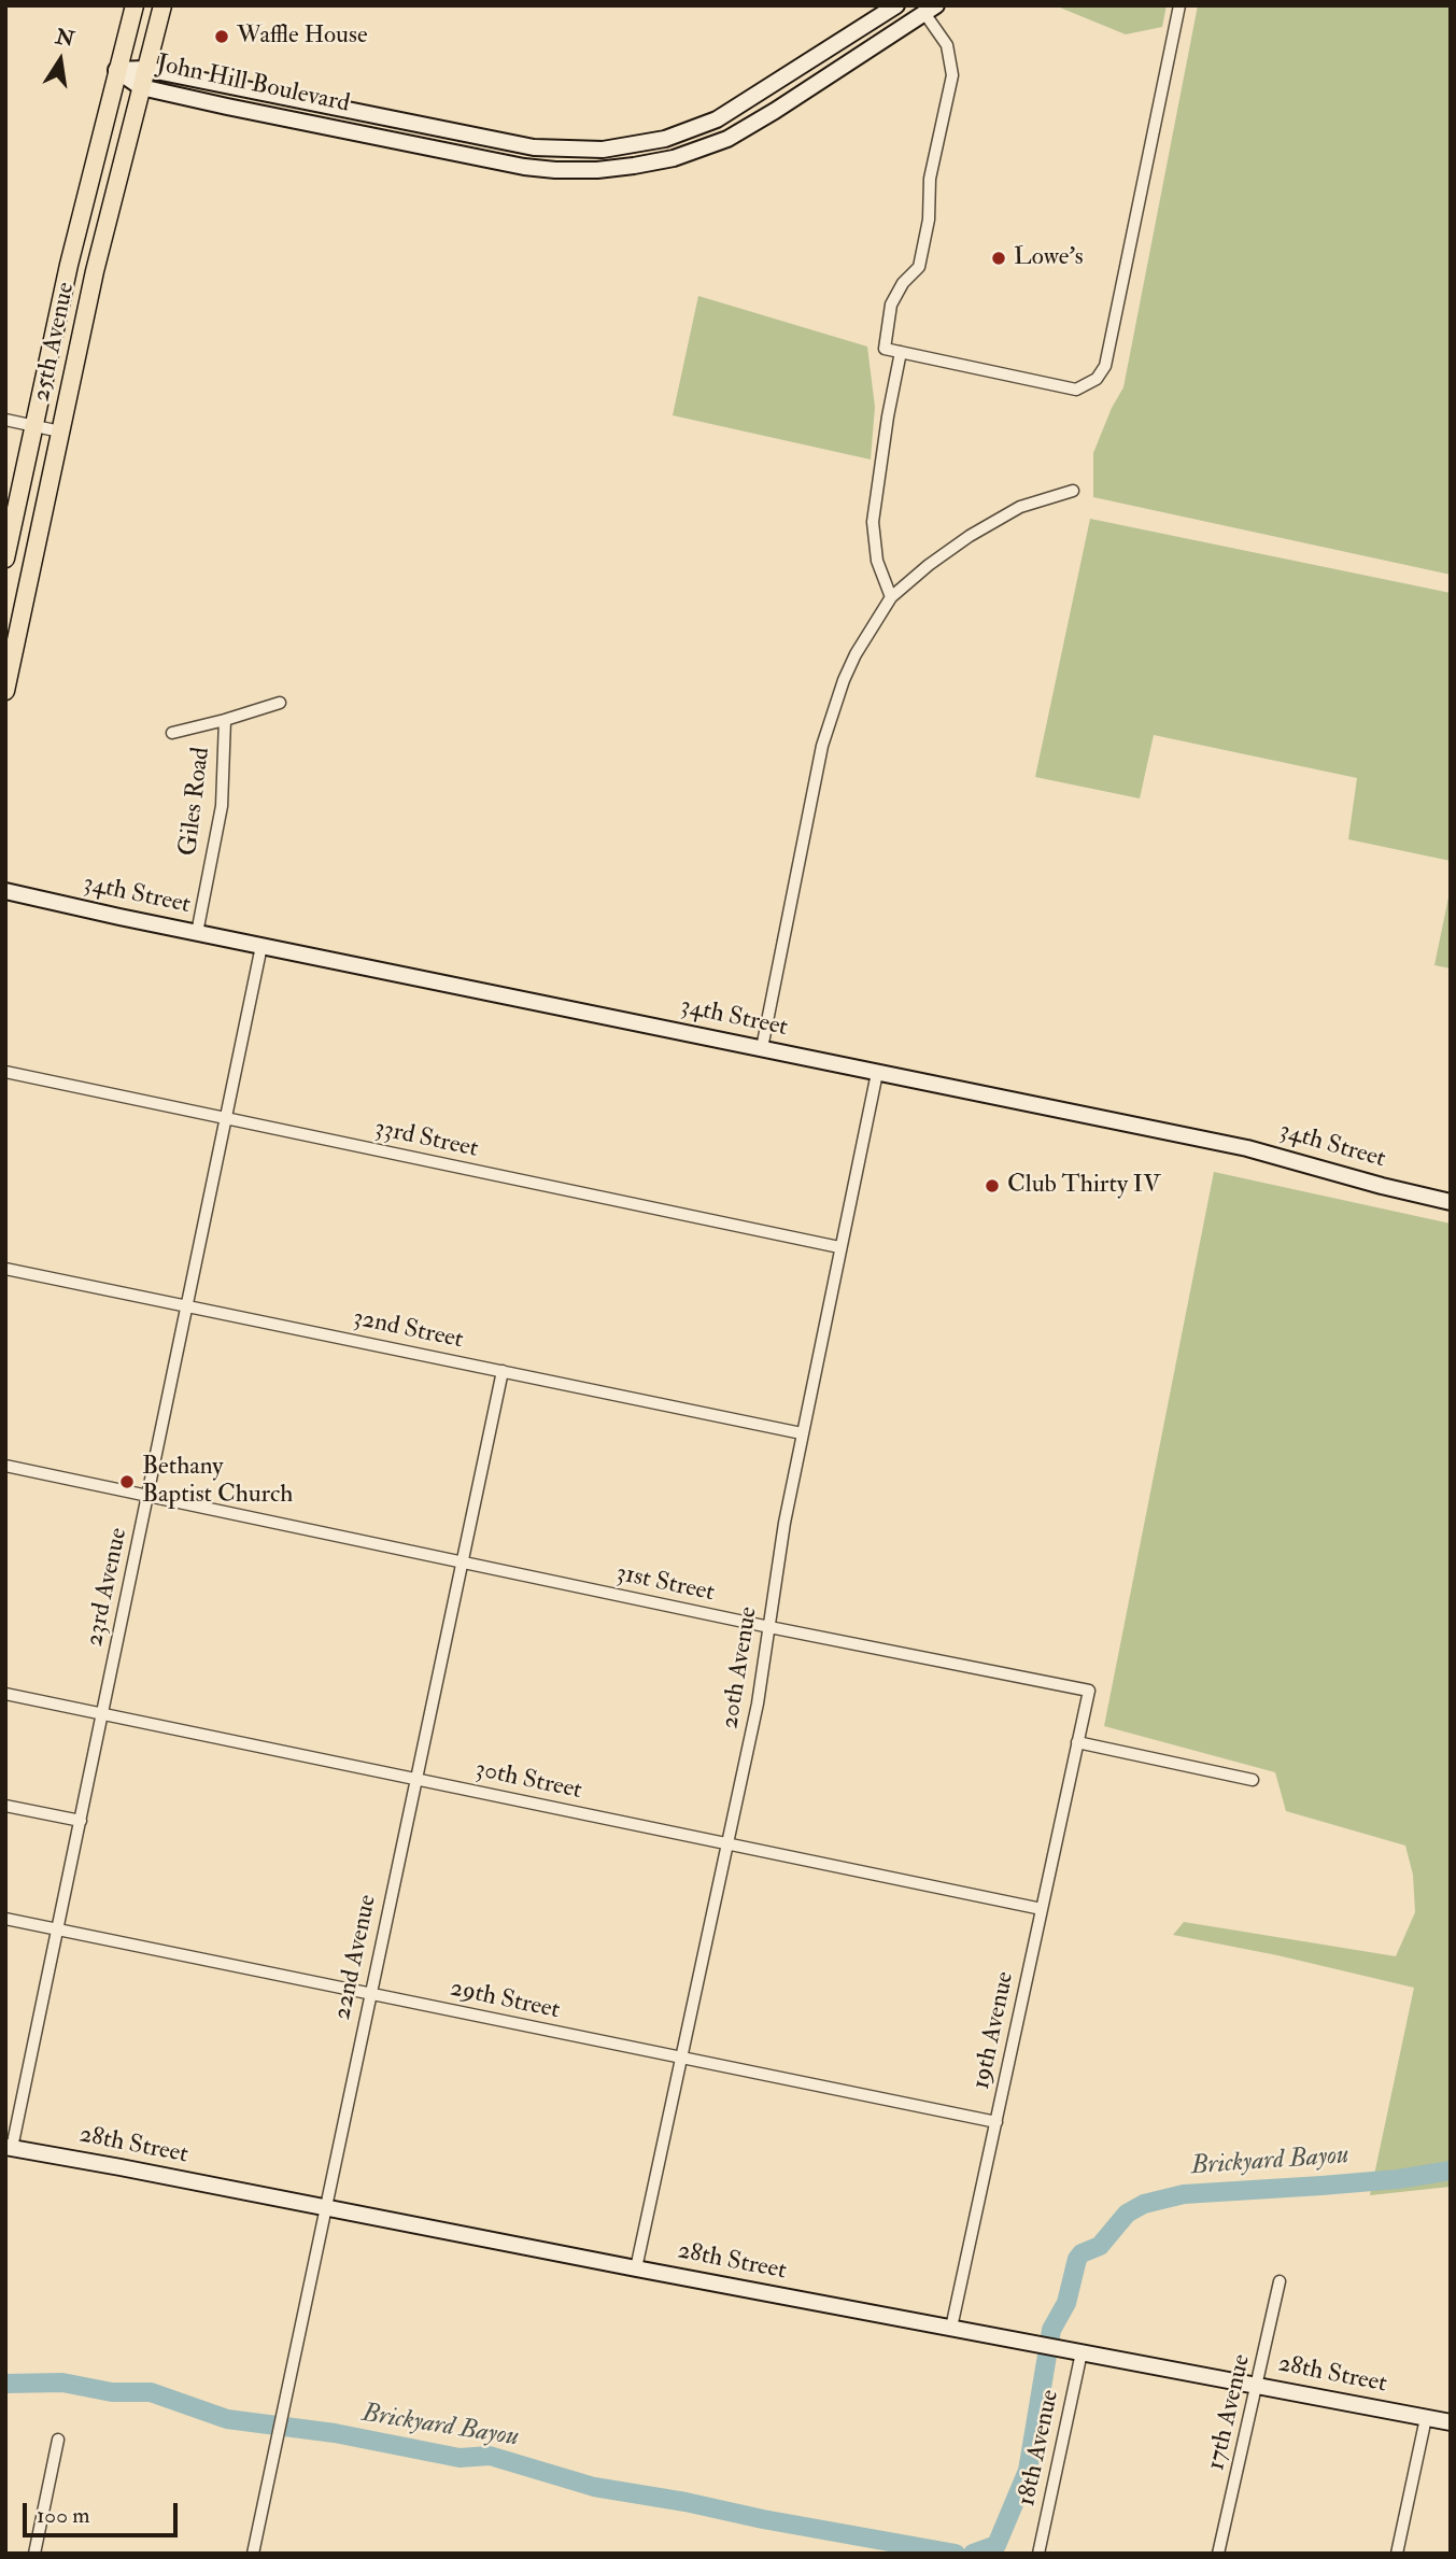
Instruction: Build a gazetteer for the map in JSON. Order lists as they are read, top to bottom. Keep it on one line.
{"streets":{"main road":["25th Avenue"],"street":["John Hill Boulevard","Giles Road","34th Street","33rd Street","32nd Street","31st Street","23rd Avenue","20th Avenue","30th Street","22nd Avenue","29th Street","19th Avenue","28th Street","17th Avenue","18th Avenue"]},"crossings":[["John Hill Boulevard","25th Avenue"],["Giles Road","34th Street"],["34th Street","23rd Avenue"],["34th Street","20th Avenue"],["33rd Street","23rd Avenue"],["33rd Street","20th Avenue"],["32nd Street","23rd Avenue"],["32nd Street","20th Avenue"],["32nd Street","22nd Avenue"],["31st Street","23rd Avenue"],["31st Street","20th Avenue"],["31st Street","22nd Avenue"],["31st Street","19th Avenue"],["23rd Avenue","30th Street"],["23rd Avenue","29th Street"],["23rd Avenue","28th Street"],["20th Avenue","30th Street"],["20th Avenue","29th Street"],["20th Avenue","28th Street"],["30th Street","22nd Avenue"],["30th Street","19th Avenue"],["22nd Avenue","29th Street"],["22nd Avenue","28th Street"],["29th Street","19th Avenue"],["19th Avenue","28th Street"],["28th Street","17th Avenue"],["28th Street","18th Avenue"]],"water":["Brickyard Bayou"],"places":["Waffle House","Lowe's","Club Thirty IV","Bethany Baptist Church"],"scale_bar":"100 m","north":"top"}
